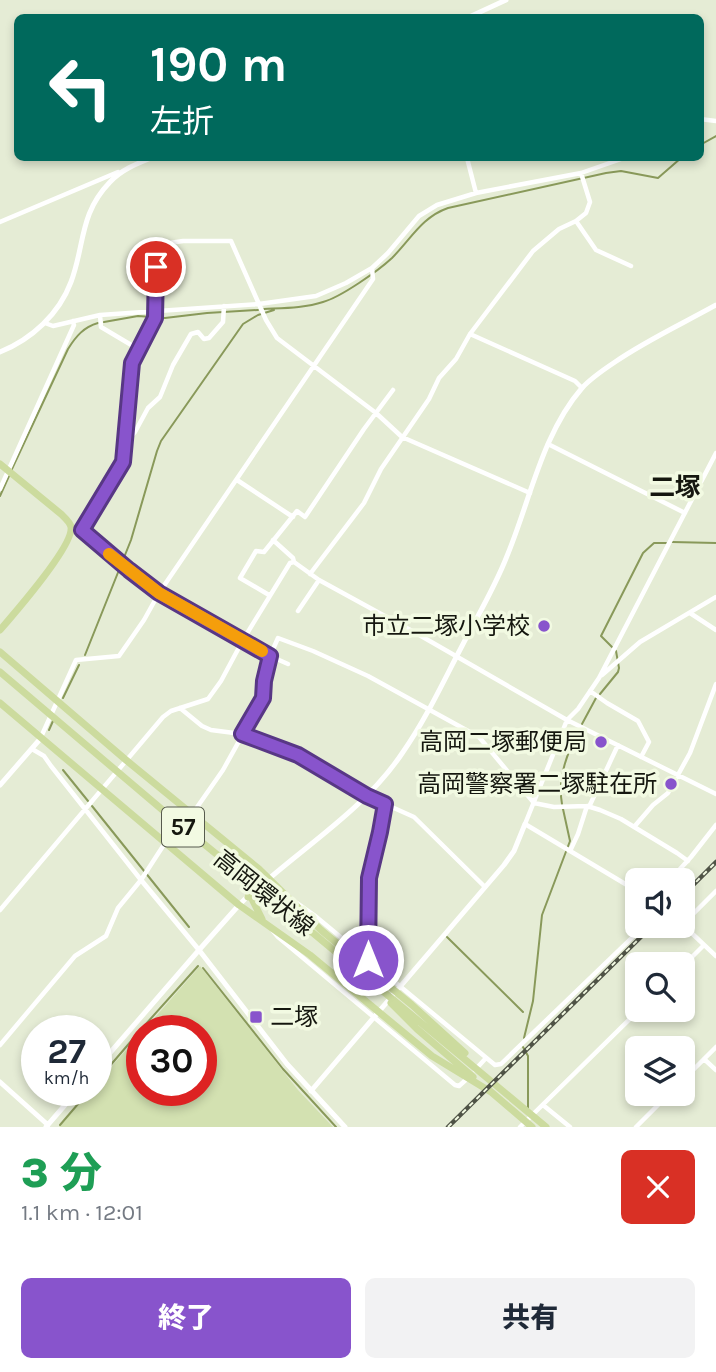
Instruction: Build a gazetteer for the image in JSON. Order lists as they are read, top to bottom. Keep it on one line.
{"streets":{"main road":["57","高岡環状線"]},"crossings":[["57","高岡環状線"]],"districts":["二塚"],"places":{"other":["市立二塚小学校","高岡二塚郵便局","高岡警察署二塚駐在所"],"transit":["二塚"]},"page":{"turn":["190 m","左折"],"speed":"27 km/h","limit":"30","heading":["3 分","1.1 km · 12:01"],"buttons":["終了","共有"]}}
